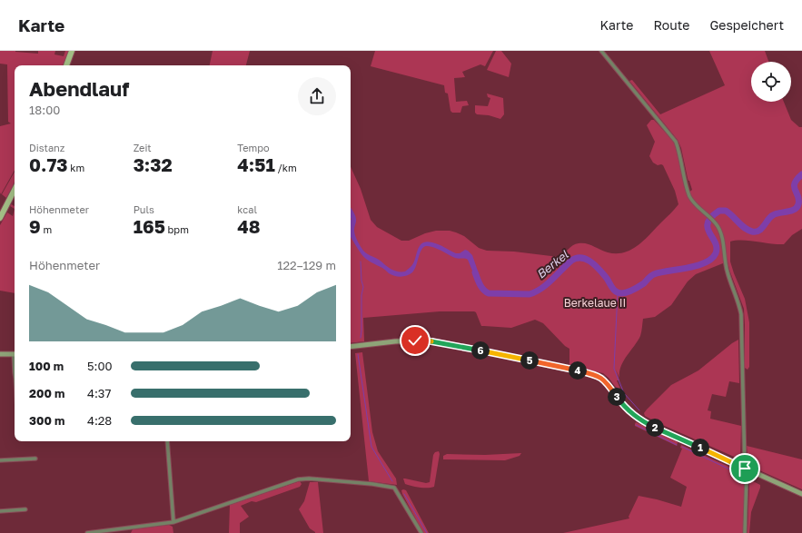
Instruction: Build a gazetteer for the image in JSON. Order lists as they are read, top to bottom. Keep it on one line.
{"water":["Berkel"],"parks":["Berkelaue II"],"page":{"header":"Karte","nav":["Karte","Route","Gespeichert"],"heading":["Abendlauf","18:00"],"stats":[["Distanz","0.73 km"],["Zeit","3:32"],["Tempo","4:51 /km"],["Höhenmeter","9 m"],["Puls","165 bpm"],["kcal","48"]],"chart":["Höhenmeter","122–129 m"],"pins":["6","5","4","3","2","1"],"list":[{"name":"100 m","note":"5:00"},{"name":"200 m","note":"4:37"},{"name":"300 m","note":"4:28"}]}}
